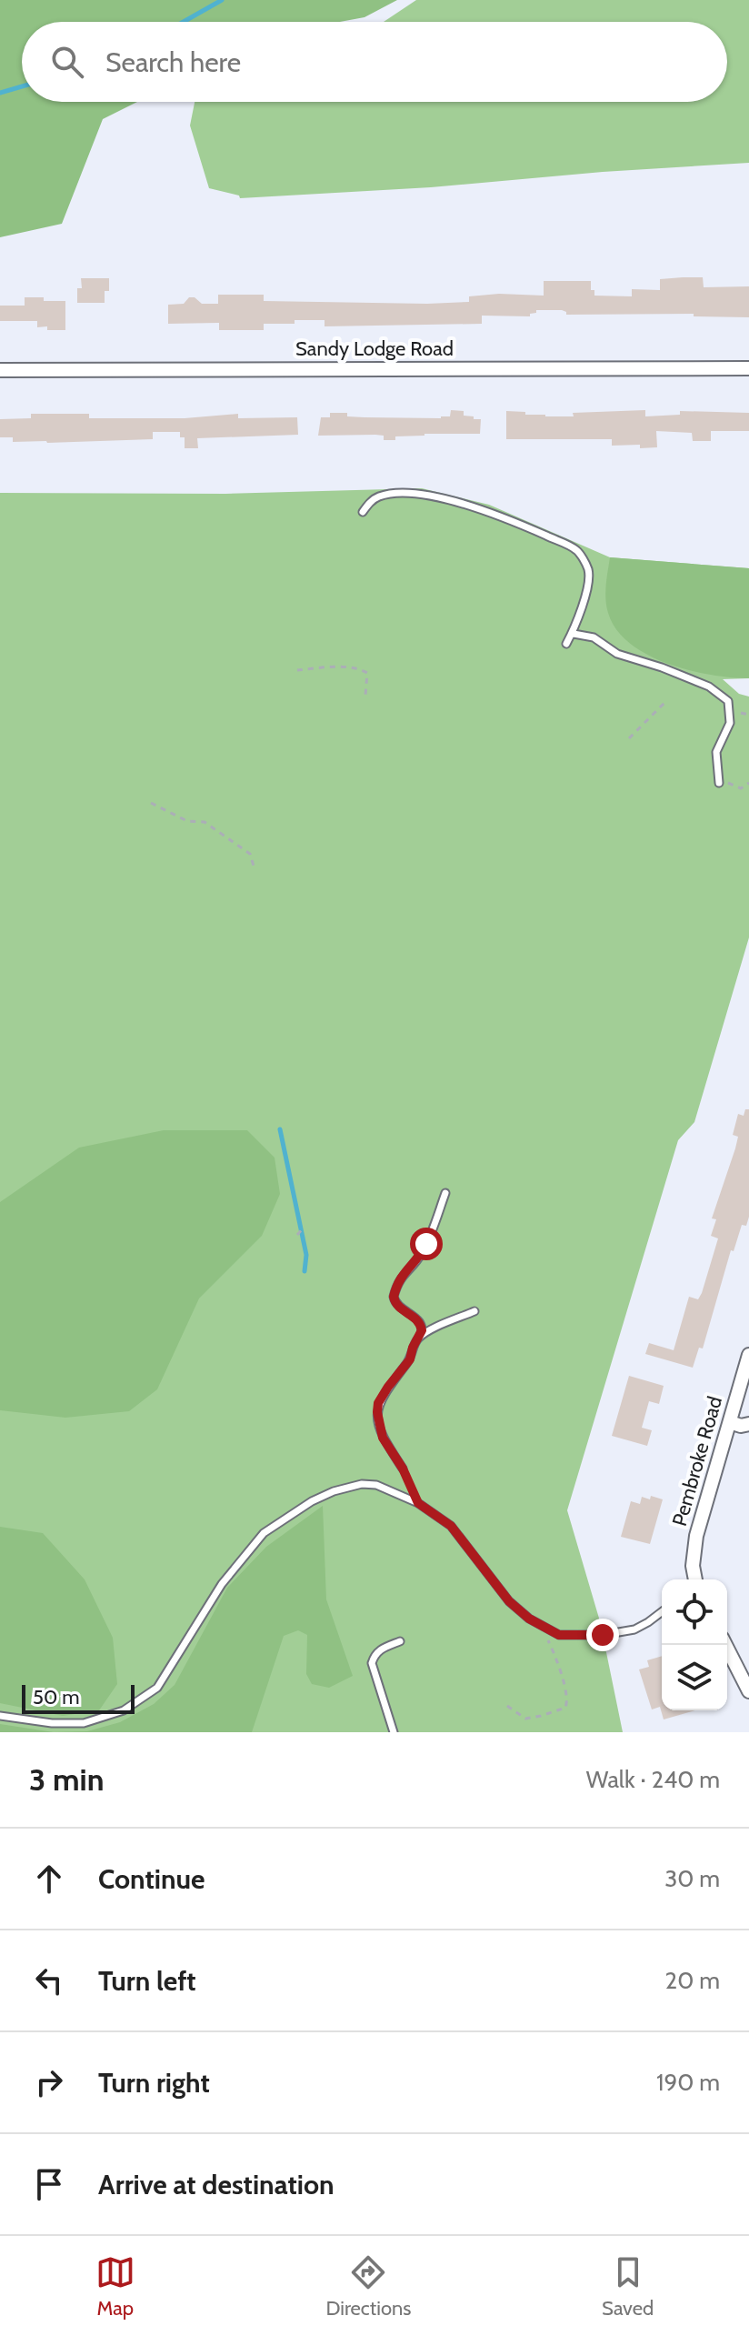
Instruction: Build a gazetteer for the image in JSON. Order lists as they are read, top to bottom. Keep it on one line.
{"streets":{"street":["Sandy Lodge Road","Pembroke Road"]},"scale_bar":"50 m","page":{"search":"Search here","scale":"50 m","heading":["3 min","Walk · 240 m"],"list":[["Continue","30 m"],["Turn left","20 m"],["Turn right","190 m"],"Arrive at destination"],"nav":["Map","Directions","Saved"]}}
